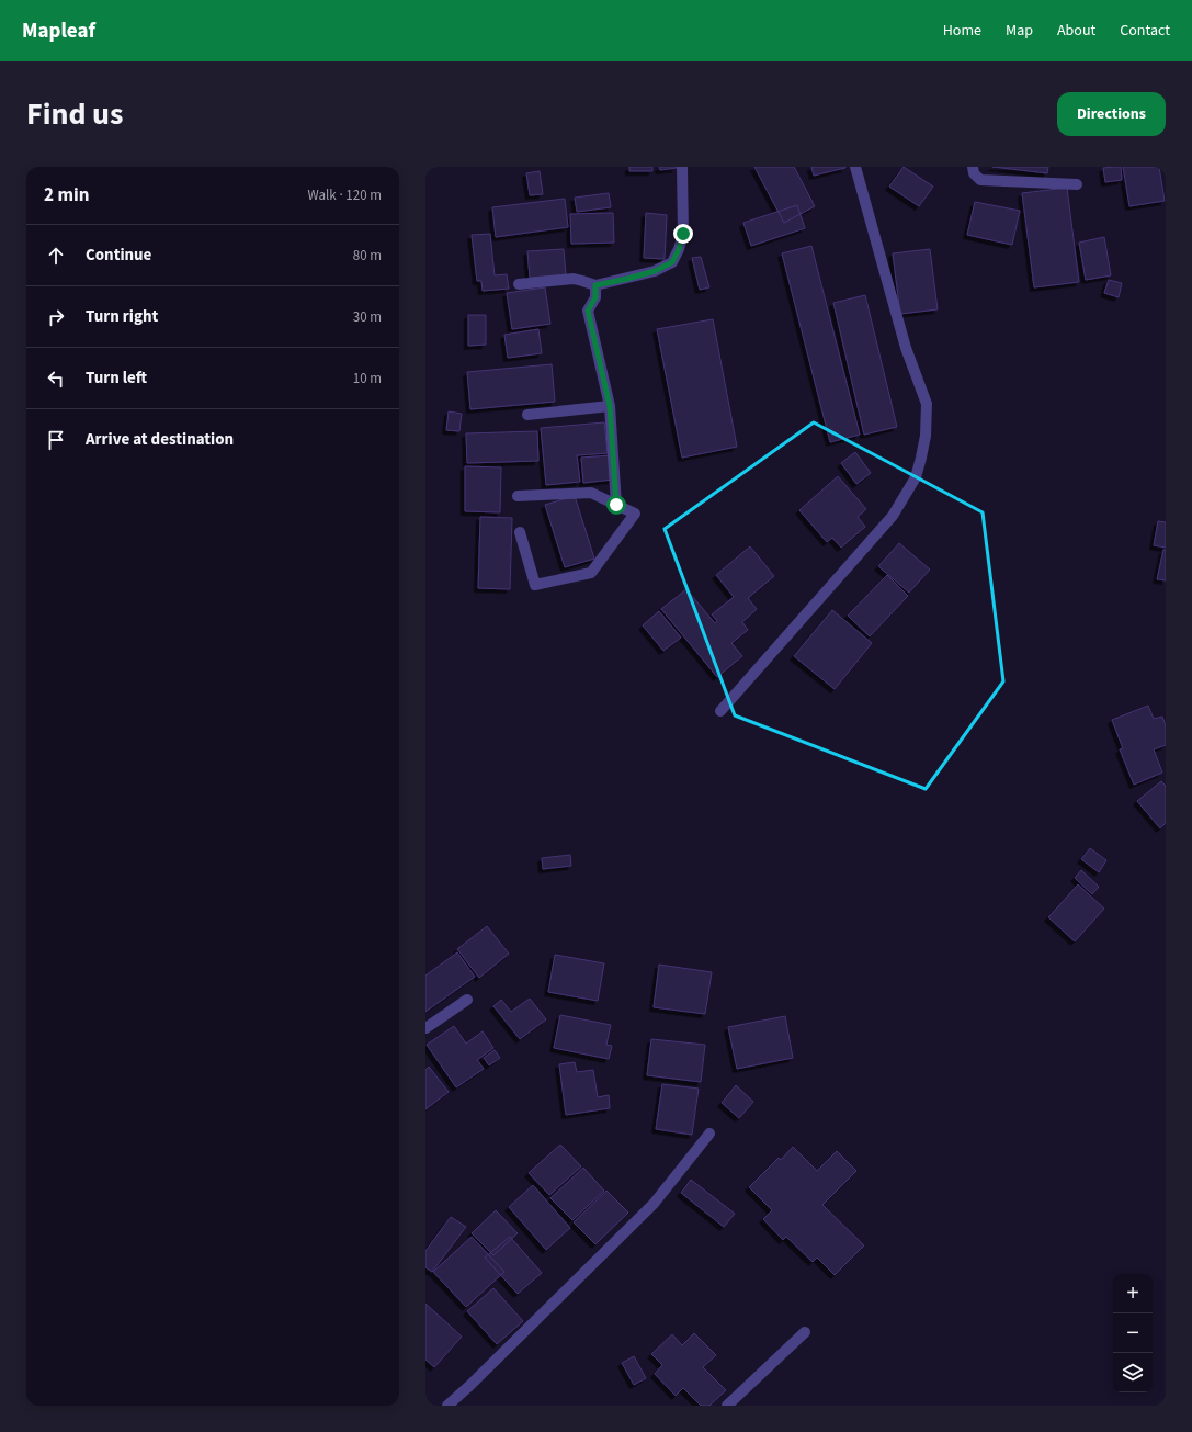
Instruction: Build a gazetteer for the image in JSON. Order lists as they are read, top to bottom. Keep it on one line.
{"page":{"header":"Mapleaf","nav":["Home","Map","About","Contact"],"title":"Find us","buttons":"Directions","heading":["2 min","Walk · 120 m"],"list":[["Continue","80 m"],["Turn right","30 m"],["Turn left","10 m"],"Arrive at destination"],"map_buttons":["+","−"]}}
